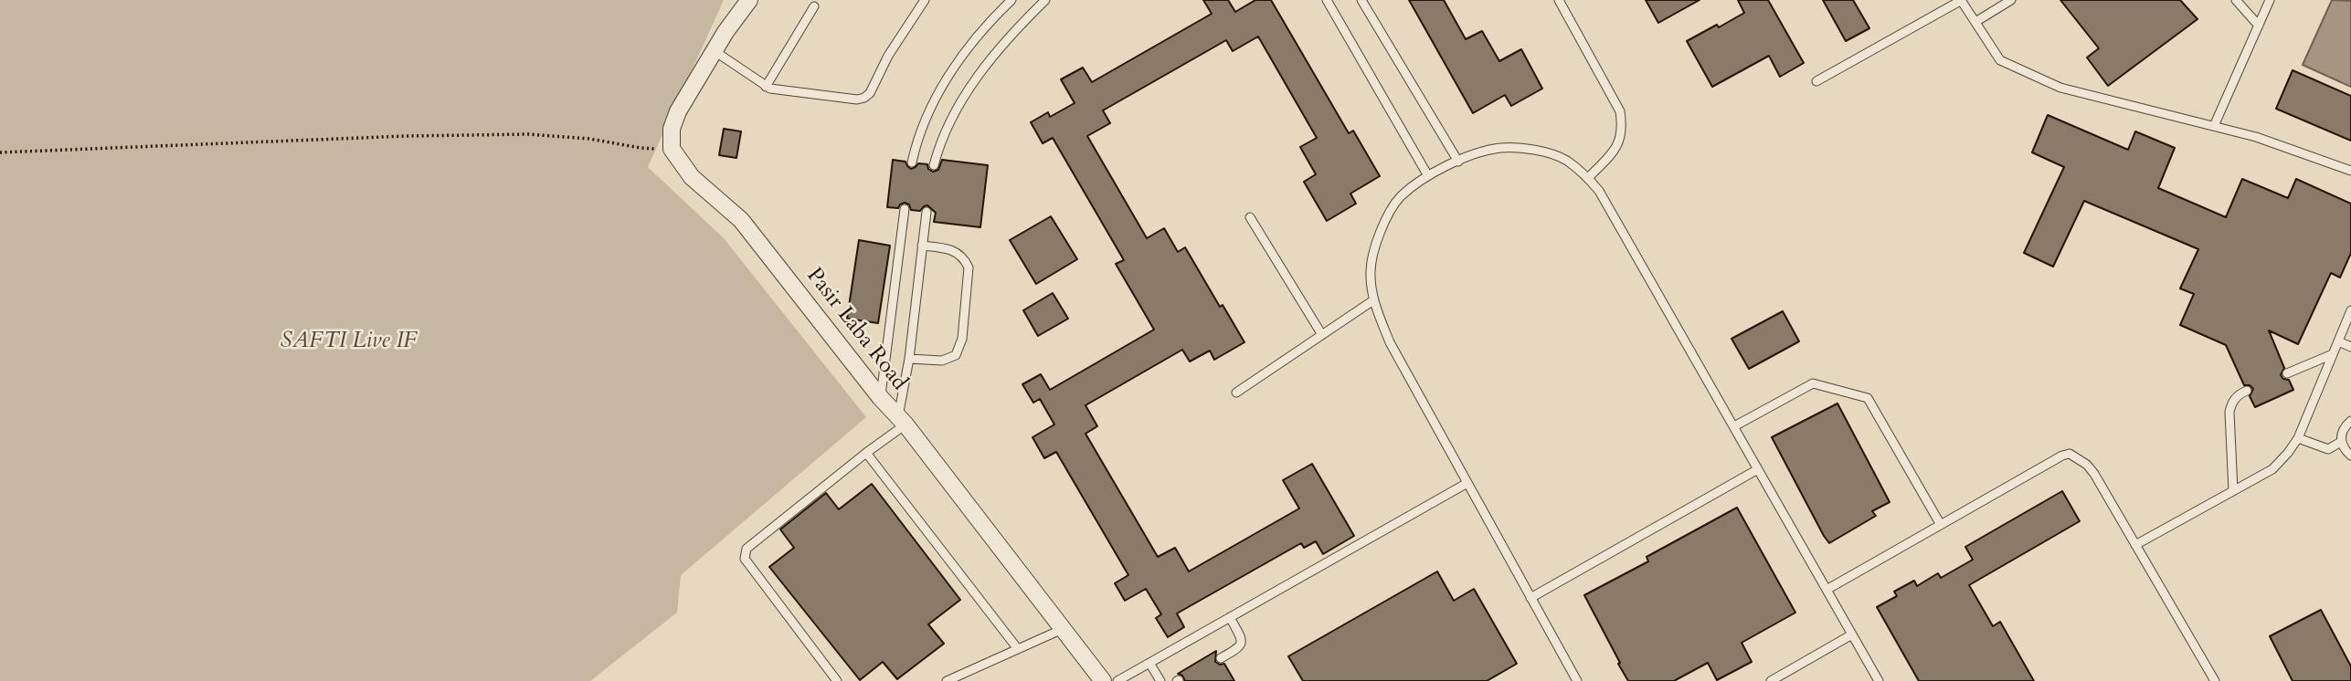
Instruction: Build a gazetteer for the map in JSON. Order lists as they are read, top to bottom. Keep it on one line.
{"streets":{"street":["Pasir Laba Road"]},"parks":["SAFTI Live IF"]}
